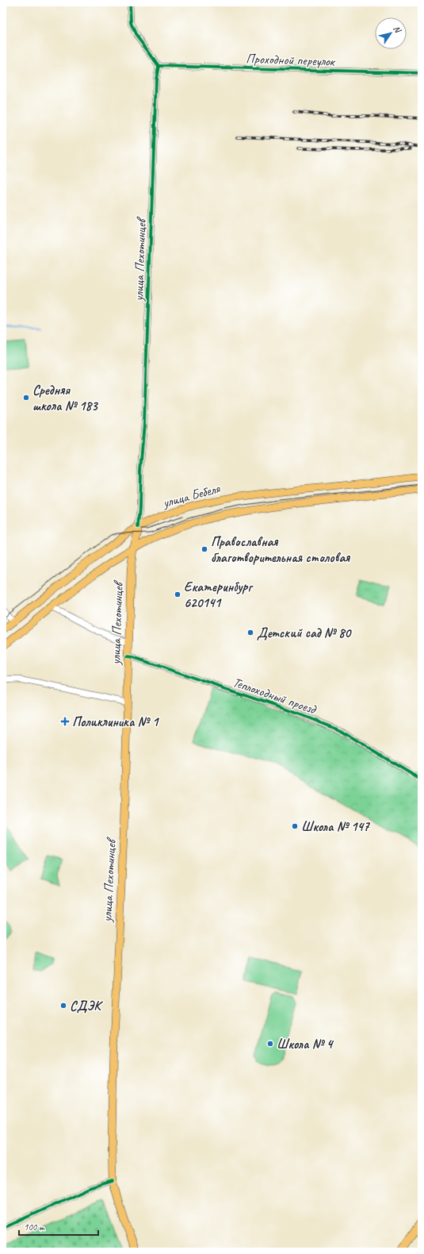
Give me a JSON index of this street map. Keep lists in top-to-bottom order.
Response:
{
  "streets": {
    "main road": ["улица Пехотинцев", "улица Бебеля"],
    "street": ["Проходной переулок", "Теплоходный проезд"]
  },
  "crossings": [
    ["Проходной переулок", "улица Пехотинцев"],
    ["улица Пехотинцев", "улица Бебеля"],
    ["улица Пехотинцев", "Теплоходный проезд"]
  ],
  "places": {
    "other": [
      "Средняя школа № 183",
      "Православная благотворительная столовая",
      "Екатеринбург 620141",
      "Детский сад № 80",
      "Школа № 147",
      "СДЭК",
      "Школа № 4"
    ],
    "health": ["Поликлиника № 1"]
  },
  "scale_bar": "100 m",
  "north": "top right"
}
